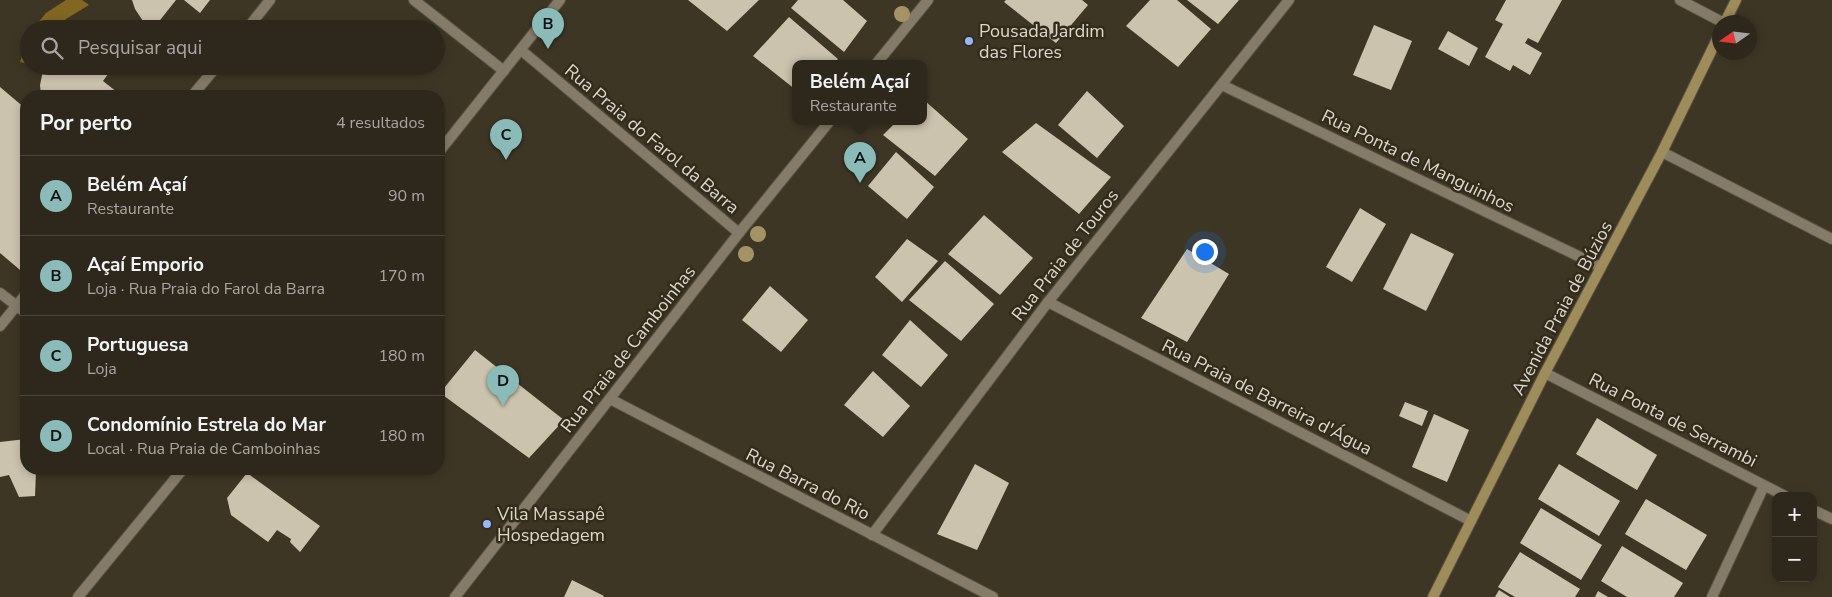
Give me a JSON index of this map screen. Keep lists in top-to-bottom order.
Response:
{
  "streets": {
    "main road": ["Avenida Praia de Búzios"],
    "street": [
      "Rua Praia do Farol da Barra",
      "Rua Ponta de Manguinhos",
      "Rua Praia de Touros",
      "Rua Praia de Camboinhas",
      "Rua Praia de Barreira d'Água",
      "Rua Ponta de Serrambi",
      "Rua Barra do Rio"
    ]
  },
  "crossings": [
    ["Rua Praia do Farol da Barra", "Rua Praia de Camboinhas"],
    ["Rua Ponta de Manguinhos", "Rua Praia de Touros"],
    ["Rua Ponta de Manguinhos", "Avenida Praia de Búzios"],
    ["Rua Praia de Touros", "Rua Praia de Barreira d'Água"],
    ["Rua Praia de Touros", "Rua Barra do Rio"],
    ["Avenida Praia de Búzios", "Rua Praia de Barreira d'Água"],
    ["Avenida Praia de Búzios", "Rua Ponta de Serrambi"],
    ["Rua Praia de Camboinhas", "Rua Barra do Rio"]
  ],
  "places": ["Pousada Jardim das Flores", "Vila Massapê Hospedagem"],
  "north": "left",
  "page": {
    "pins": [
      "B",
      "C",
      "A",
      "D"
    ],
    "search": "Pesquisar aqui",
    "popup": ["Belém Açaí", "Restaurante"],
    "heading": ["Por perto", "4 resultados"],
    "list": [
      {
        "mark": "A",
        "name": "Belém Açaí",
        "note": "Restaurante",
        "value": "90 m"
      },
      {
        "mark": "B",
        "name": "Açaí Emporio",
        "note": "Loja · Rua Praia do Farol da Barra",
        "value": "170 m"
      },
      {
        "mark": "C",
        "name": "Portuguesa",
        "note": "Loja",
        "value": "180 m"
      },
      {
        "mark": "D",
        "name": "Condomínio Estrela do Mar",
        "note": "Local · Rua Praia de Camboinhas",
        "value": "180 m"
      }
    ],
    "map_buttons": ["+", "−"]
  }
}
